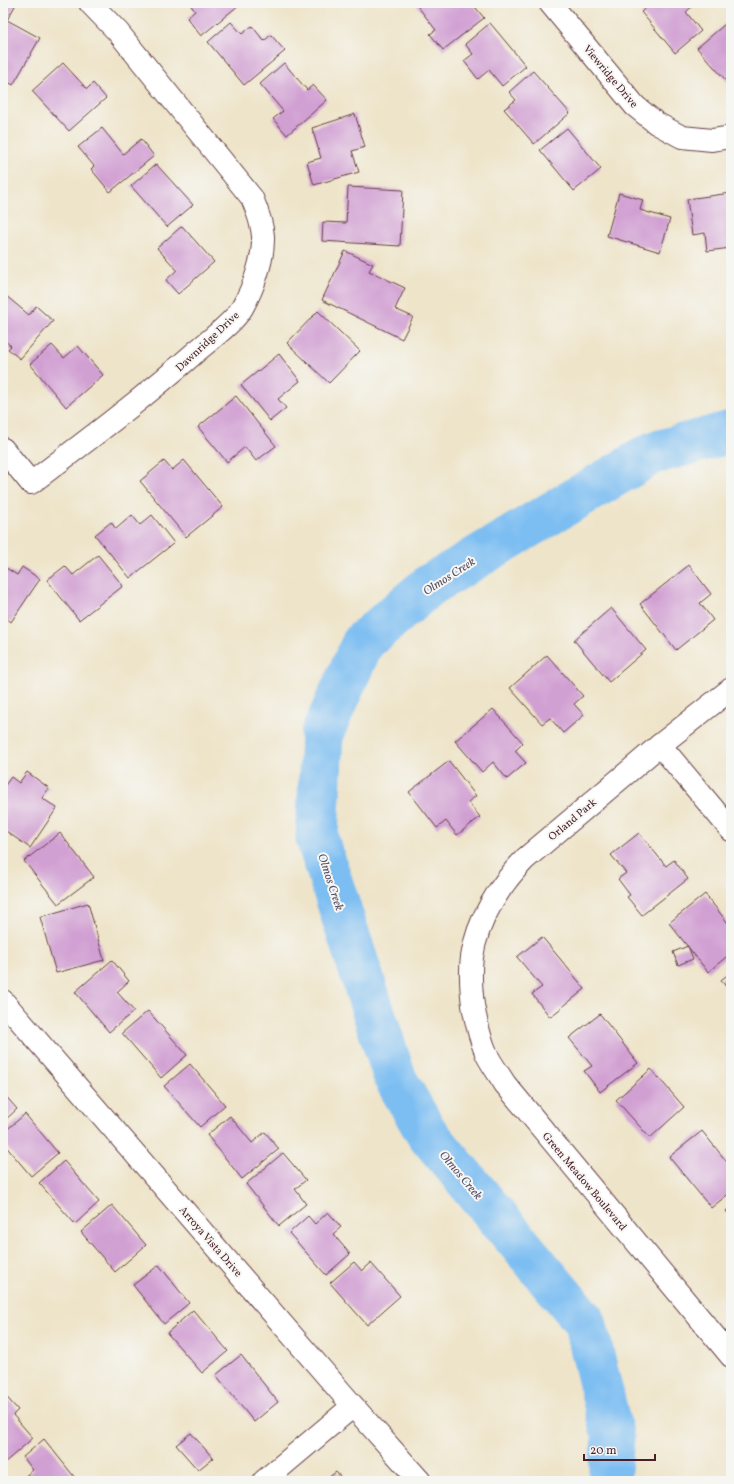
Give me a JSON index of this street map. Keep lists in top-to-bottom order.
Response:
{
  "streets": {
    "street": [
      "Viewridge Drive",
      "Dawnridge Drive",
      "Orland Park",
      "Green Meadow Boulevard",
      "Arroya Vista Drive"
    ]
  },
  "crossings": [
    ["Orland Park", "Green Meadow Boulevard"]
  ],
  "water": ["Olmos Creek"],
  "scale_bar": "20 m"
}
